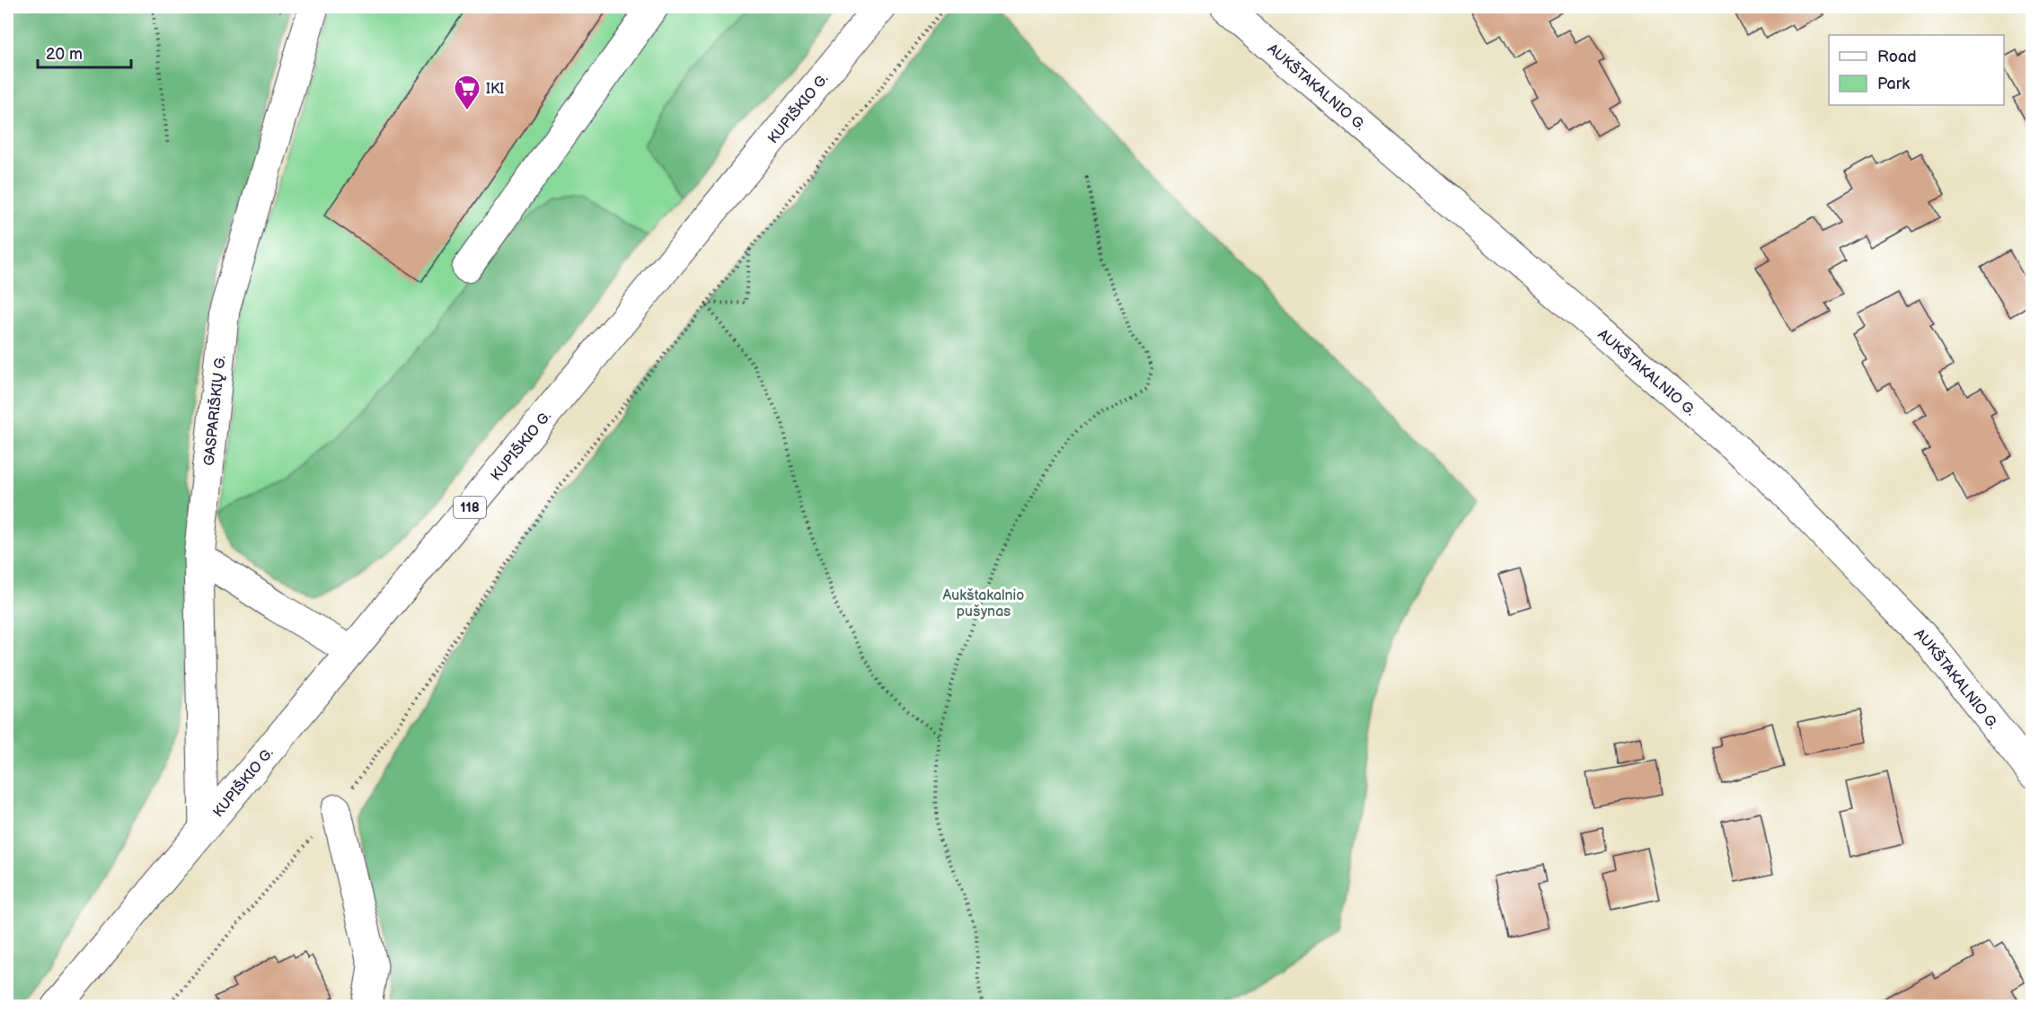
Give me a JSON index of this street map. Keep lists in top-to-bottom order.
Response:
{
  "streets": {
    "street": [
      "AUKŠTAKALNIO G.",
      "KUPIŠKIO G.",
      "GASPARIŠKIŲ G.",
      "118"
    ]
  },
  "crossings": [
    ["KUPIŠKIO G.", "GASPARIŠKIŲ G."]
  ],
  "parks": ["Aukštakalnio pušynas"],
  "places": {
    "supermarket": ["IKI"]
  },
  "legend": ["Road", "Park"],
  "scale_bar": "20 m"
}
